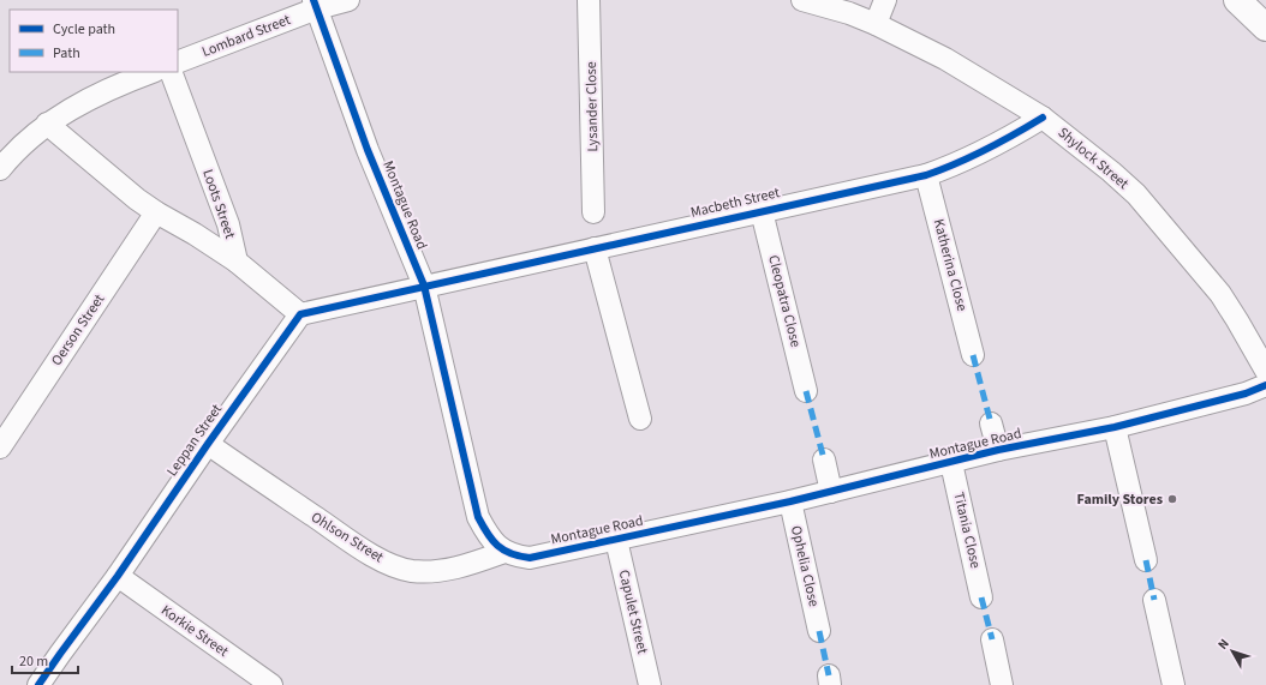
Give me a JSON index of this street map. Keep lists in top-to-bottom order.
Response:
{
  "streets": {
    "street": [
      "Lombard Street",
      "Lysander Close",
      "Shylock Street",
      "Macbeth Street",
      "Loots Street",
      "Montague Road",
      "Katherina Close",
      "Cleopatra Close",
      "Oerson Street",
      "Leppan Street",
      "Titania Close",
      "Ohlson Street",
      "Ophelia Close",
      "Capulet Street",
      "Korkie Street"
    ]
  },
  "crossings": [
    ["Lombard Street", "Montague Road"],
    ["Shylock Street", "Macbeth Street"],
    ["Macbeth Street", "Montague Road"],
    ["Macbeth Street", "Katherina Close"],
    ["Macbeth Street", "Cleopatra Close"],
    ["Montague Road", "Titania Close"],
    ["Montague Road", "Ohlson Street"],
    ["Montague Road", "Ophelia Close"],
    ["Montague Road", "Capulet Street"],
    ["Leppan Street", "Ohlson Street"],
    ["Leppan Street", "Korkie Street"]
  ],
  "places": ["Family Stores"],
  "legend": ["Cycle path", "Path"],
  "scale_bar": "20 m",
  "north": "top left"
}
